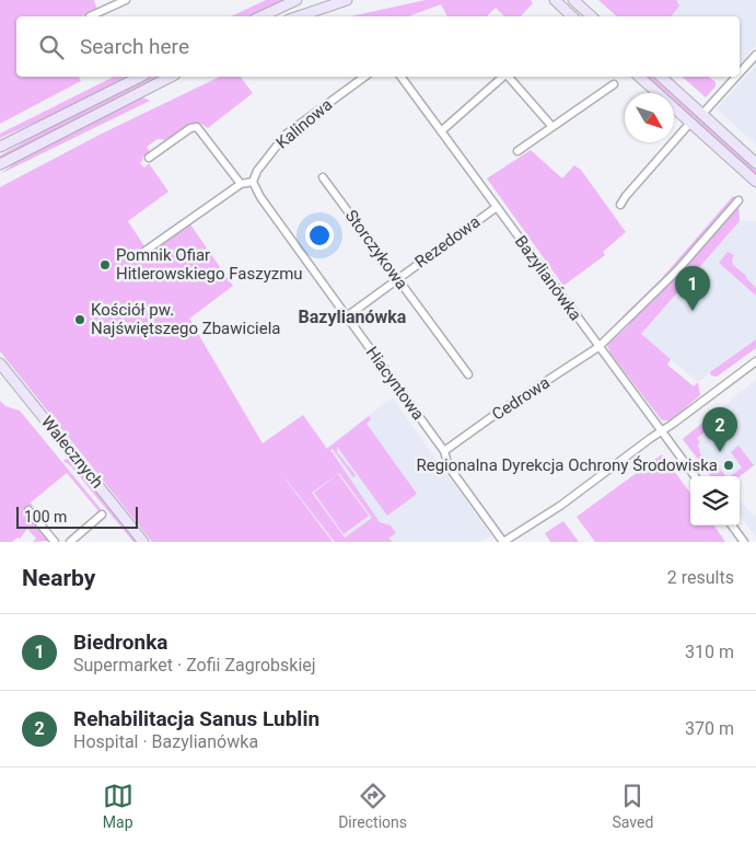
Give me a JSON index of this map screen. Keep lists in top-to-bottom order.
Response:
{
  "streets": {
    "main road": ["Walecznych"],
    "street": [
      "Kalinowa",
      "Rezedowa",
      "Storczykowa",
      "Bazylianówka",
      "Hiacyntowa",
      "Cedrowa"
    ]
  },
  "crossings": [
    ["Kalinowa", "Hiacyntowa"],
    ["Rezedowa", "Storczykowa"],
    ["Rezedowa", "Bazylianówka"],
    ["Rezedowa", "Hiacyntowa"],
    ["Bazylianówka", "Cedrowa"],
    ["Hiacyntowa", "Cedrowa"]
  ],
  "districts": ["Bazylianówka"],
  "places": ["Pomnik Ofiar Hitlerowskiego Faszyzmu", "Kościół pw. Najświętszego Zbawiciela", "Regionalna Dyrekcja Ochrony Środowiska"],
  "scale_bar": "100 m",
  "north": "bottom right",
  "page": {
    "search": "Search here",
    "pins": ["1", "2"],
    "scale": "100 m",
    "heading": ["Nearby", "2 results"],
    "list": [
      {
        "mark": "1",
        "name": "Biedronka",
        "note": "Supermarket · Zofii Zagrobskiej",
        "value": "310 m"
      },
      {
        "mark": "2",
        "name": "Rehabilitacja Sanus Lublin",
        "note": "Hospital · Bazylianówka",
        "value": "370 m"
      }
    ],
    "nav": ["Map", "Directions", "Saved"]
  }
}
